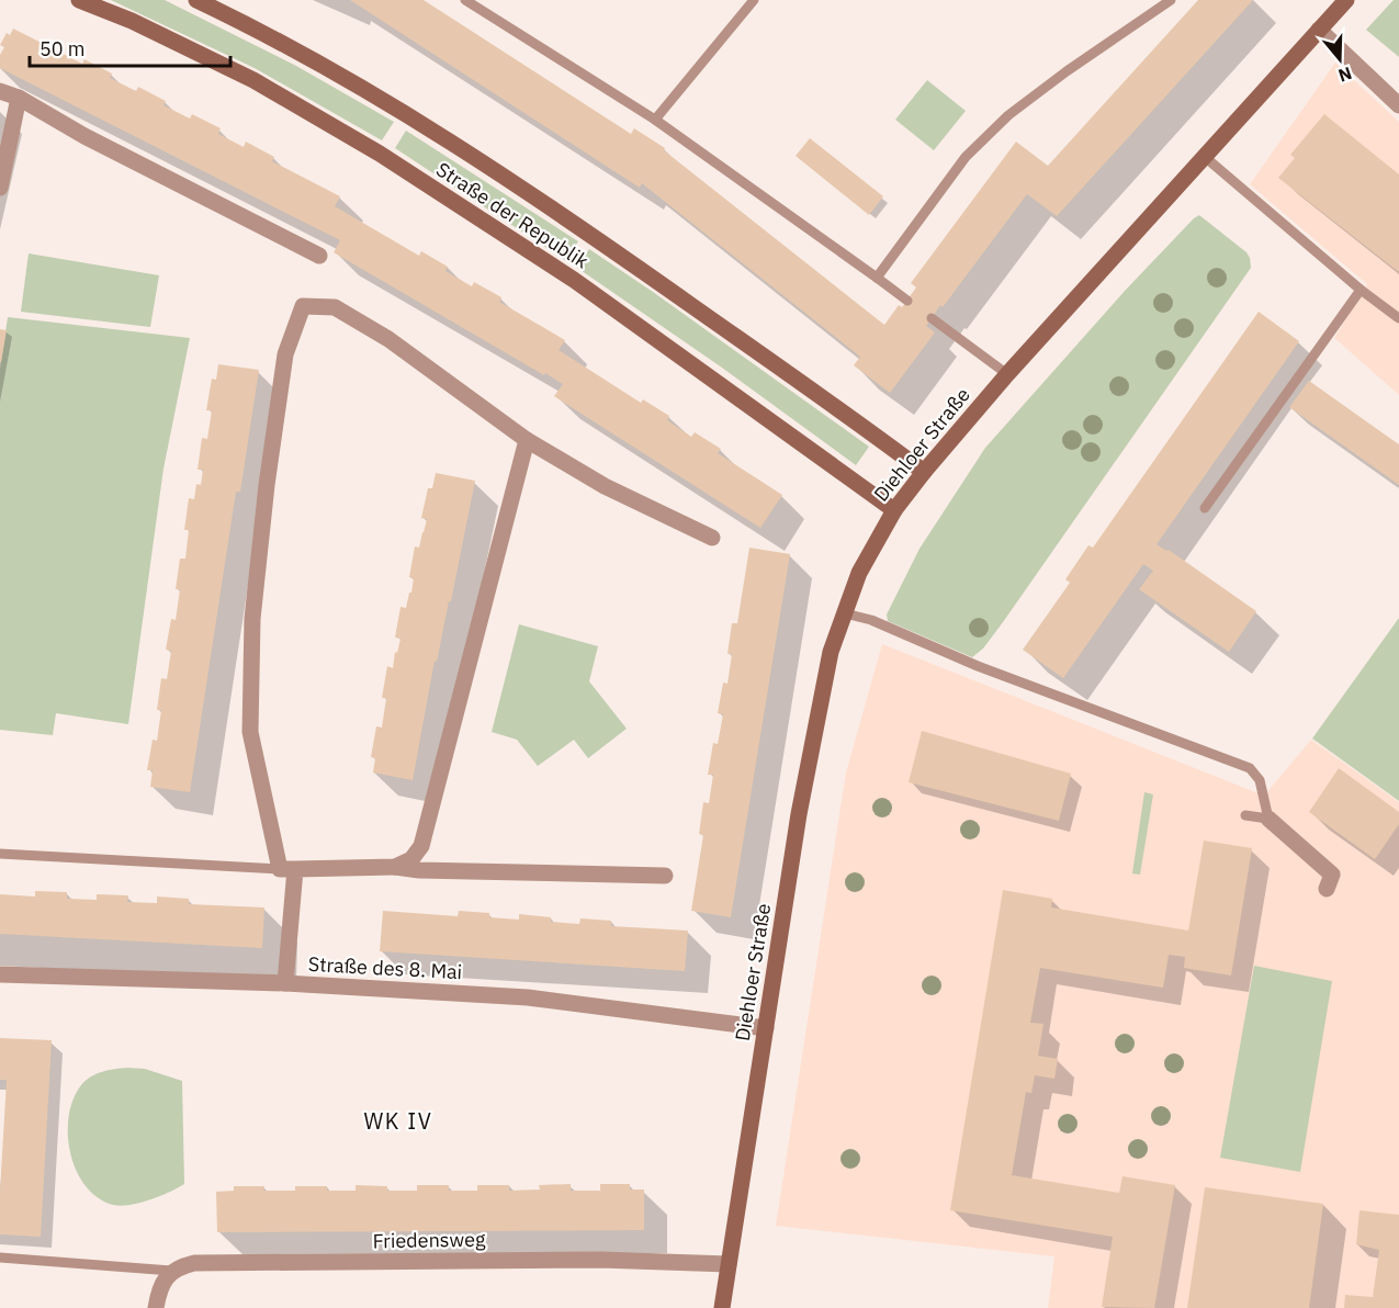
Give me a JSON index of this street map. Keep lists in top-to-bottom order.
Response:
{
  "streets": {
    "street": [
      "Straße der Republik",
      "Diehloer Straße",
      "Straße des 8. Mai",
      "Friedensweg"
    ]
  },
  "crossings": [
    ["Straße der Republik", "Diehloer Straße"],
    ["Diehloer Straße", "Straße des 8. Mai"],
    ["Diehloer Straße", "Friedensweg"]
  ],
  "districts": ["WK IV"],
  "scale_bar": "50 m",
  "north": "bottom"
}
